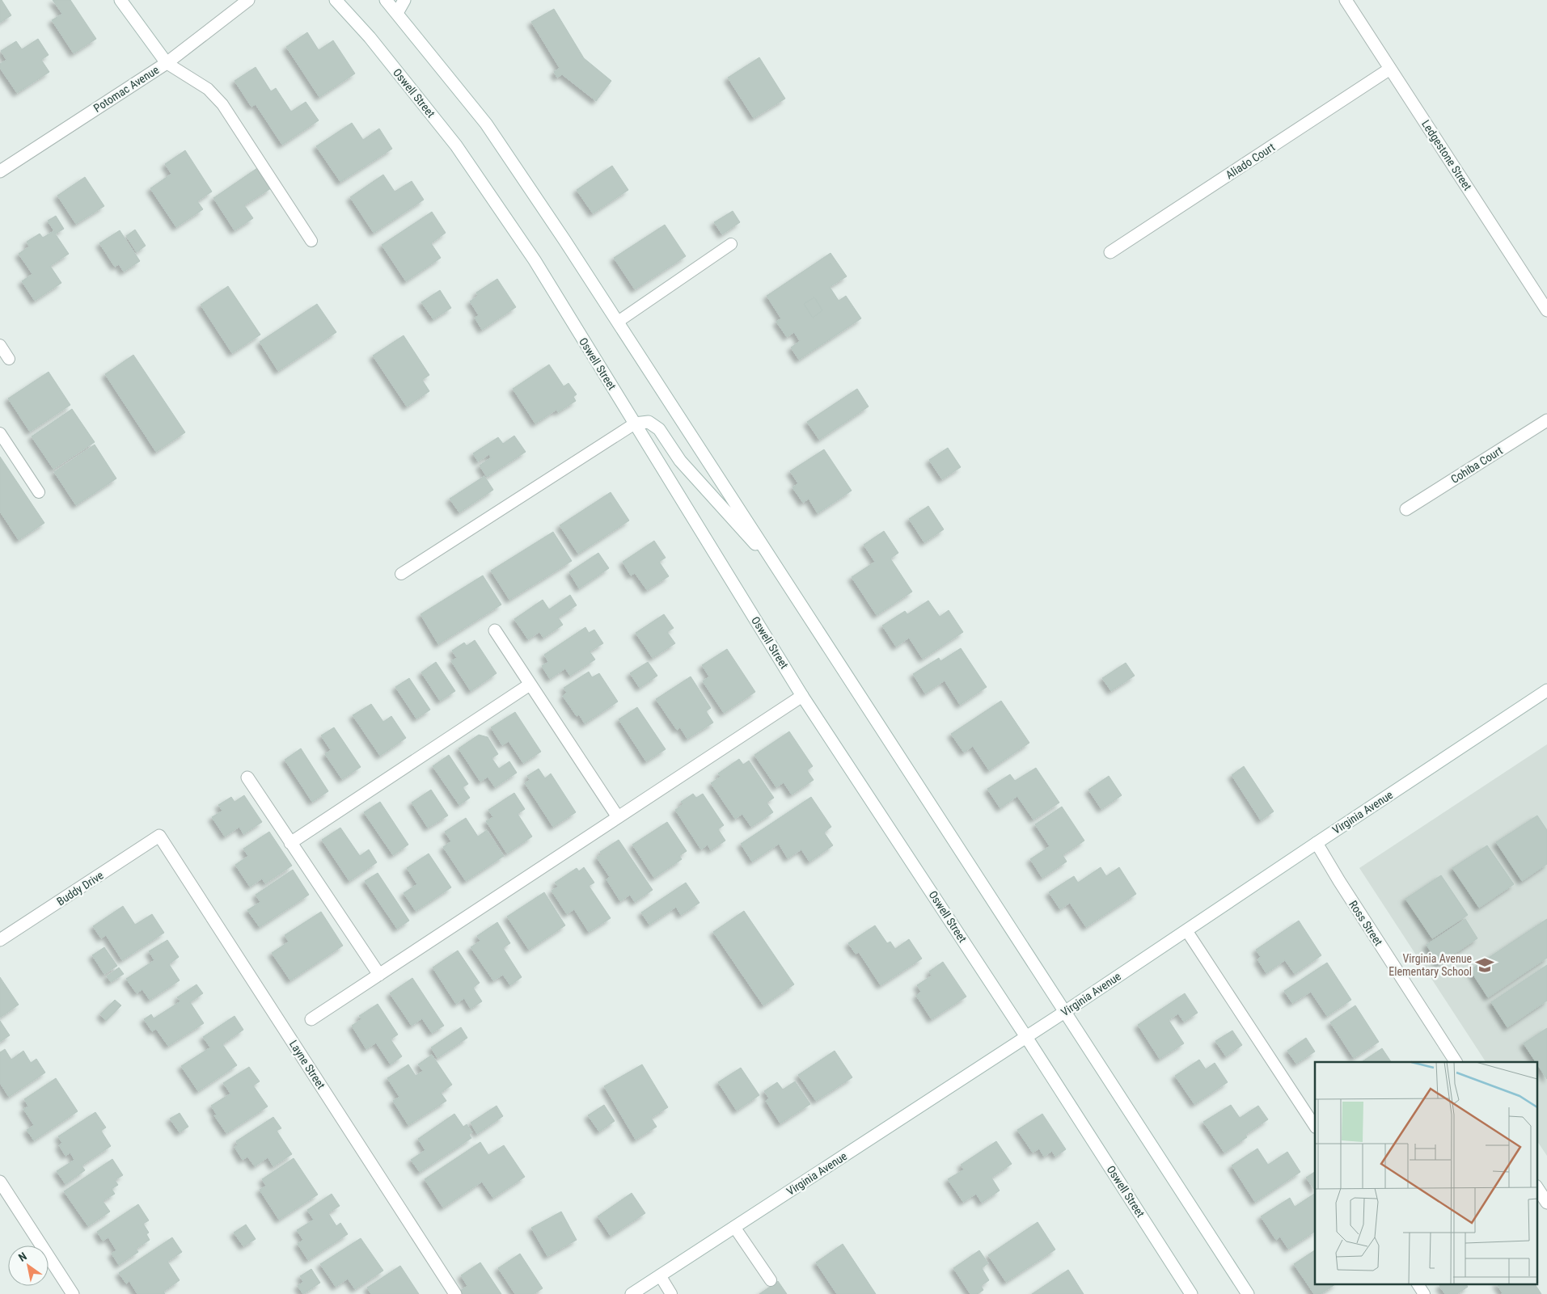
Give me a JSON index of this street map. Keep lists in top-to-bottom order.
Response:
{
  "streets": {
    "street": [
      "Potomac Avenue",
      "Oswell Street",
      "Ledgestone Street",
      "Aliado Court",
      "Cohiba Court",
      "Virginia Avenue",
      "Buddy Drive",
      "Ross Street",
      "Layne Street"
    ]
  },
  "crossings": [
    ["Oswell Street", "Virginia Avenue"],
    ["Ledgestone Street", "Aliado Court"],
    ["Virginia Avenue", "Ross Street"],
    ["Buddy Drive", "Layne Street"]
  ],
  "places": {
    "school or university": ["Virginia Avenue Elementary School"]
  },
  "north": "top left"
}
